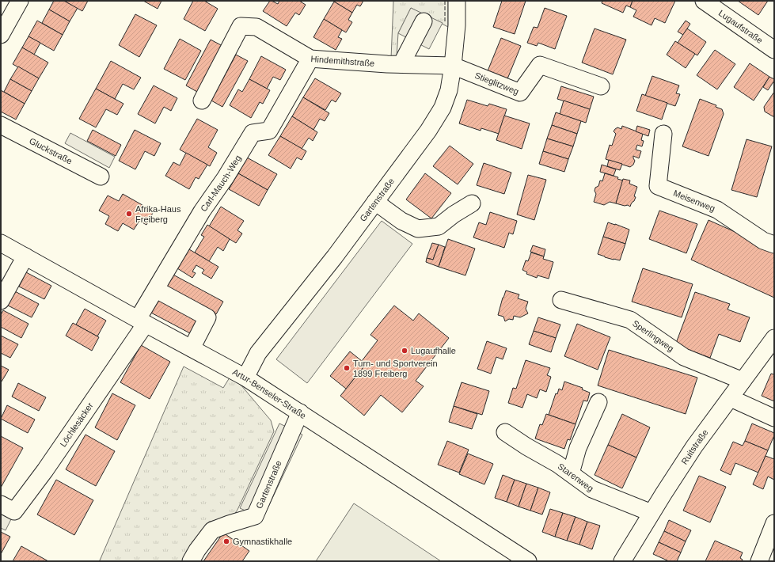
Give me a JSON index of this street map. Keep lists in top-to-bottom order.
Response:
{
  "streets": {
    "street": [
      "Lugaufstraße",
      "Hindemithstraße",
      "Stieglitzweg",
      "Gluckstraße",
      "Carl-Mauch-Weg",
      "Gartenstraße",
      "Meisenweg",
      "Sperlingweg",
      "Artur-Benseler-Straße",
      "Löchlesäcker",
      "Ruitstraße",
      "Starenweg"
    ]
  },
  "crossings": [
    ["Hindemithstraße", "Stieglitzweg"],
    ["Hindemithstraße", "Carl-Mauch-Weg"],
    ["Hindemithstraße", "Gartenstraße"],
    ["Stieglitzweg", "Gartenstraße"],
    ["Carl-Mauch-Weg", "Artur-Benseler-Straße"],
    ["Carl-Mauch-Weg", "Löchlesäcker"],
    ["Gartenstraße", "Artur-Benseler-Straße"],
    ["Sperlingweg", "Ruitstraße"],
    ["Artur-Benseler-Straße", "Löchlesäcker"],
    ["Ruitstraße", "Starenweg"]
  ],
  "places": [
    "Afrika-Haus Freiberg",
    "Lugaufhalle",
    "Turn- und Sportverein 1899 Freiberg",
    "Gymnastikhalle"
  ]
}
